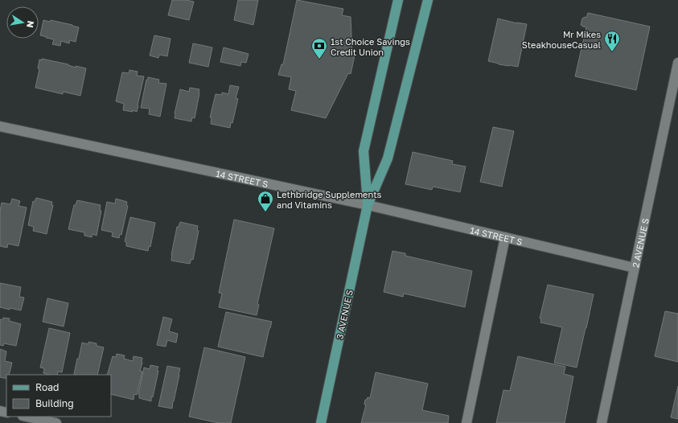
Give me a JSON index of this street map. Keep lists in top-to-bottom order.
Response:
{
  "streets": {
    "main road": ["3 AVENUE S"],
    "street": ["14 STREET S", "2 AVENUE S"]
  },
  "crossings": [
    ["14 STREET S", "2 AVENUE S"],
    ["14 STREET S", "3 AVENUE S"]
  ],
  "places": {
    "restaurant": ["Mr Mikes SteakhouseCasual"],
    "bank": ["1st Choice Savings Credit Union"],
    "shop": ["Lethbridge Supplements and Vitamins"]
  },
  "legend": ["Road", "Building"],
  "north": "right"
}
